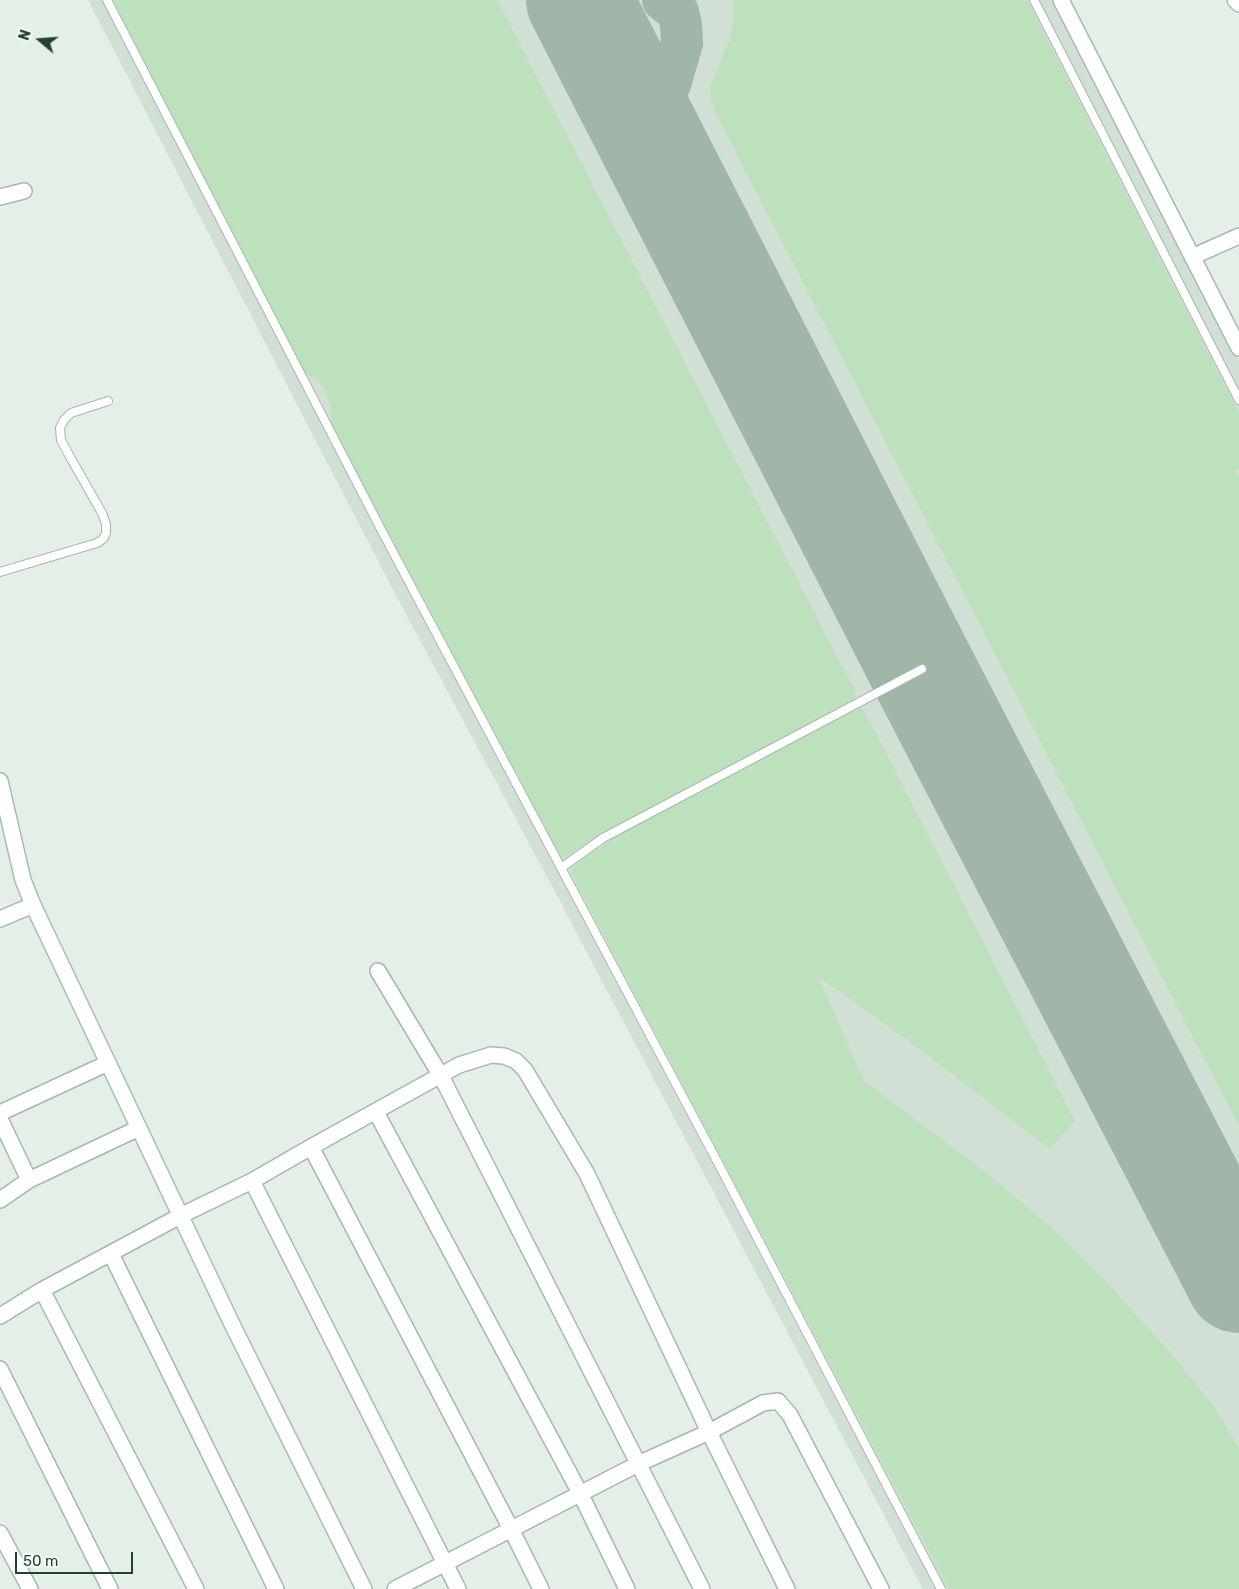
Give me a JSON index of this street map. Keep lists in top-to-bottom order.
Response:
{
  "scale_bar": "50 m",
  "north": "left"
}
